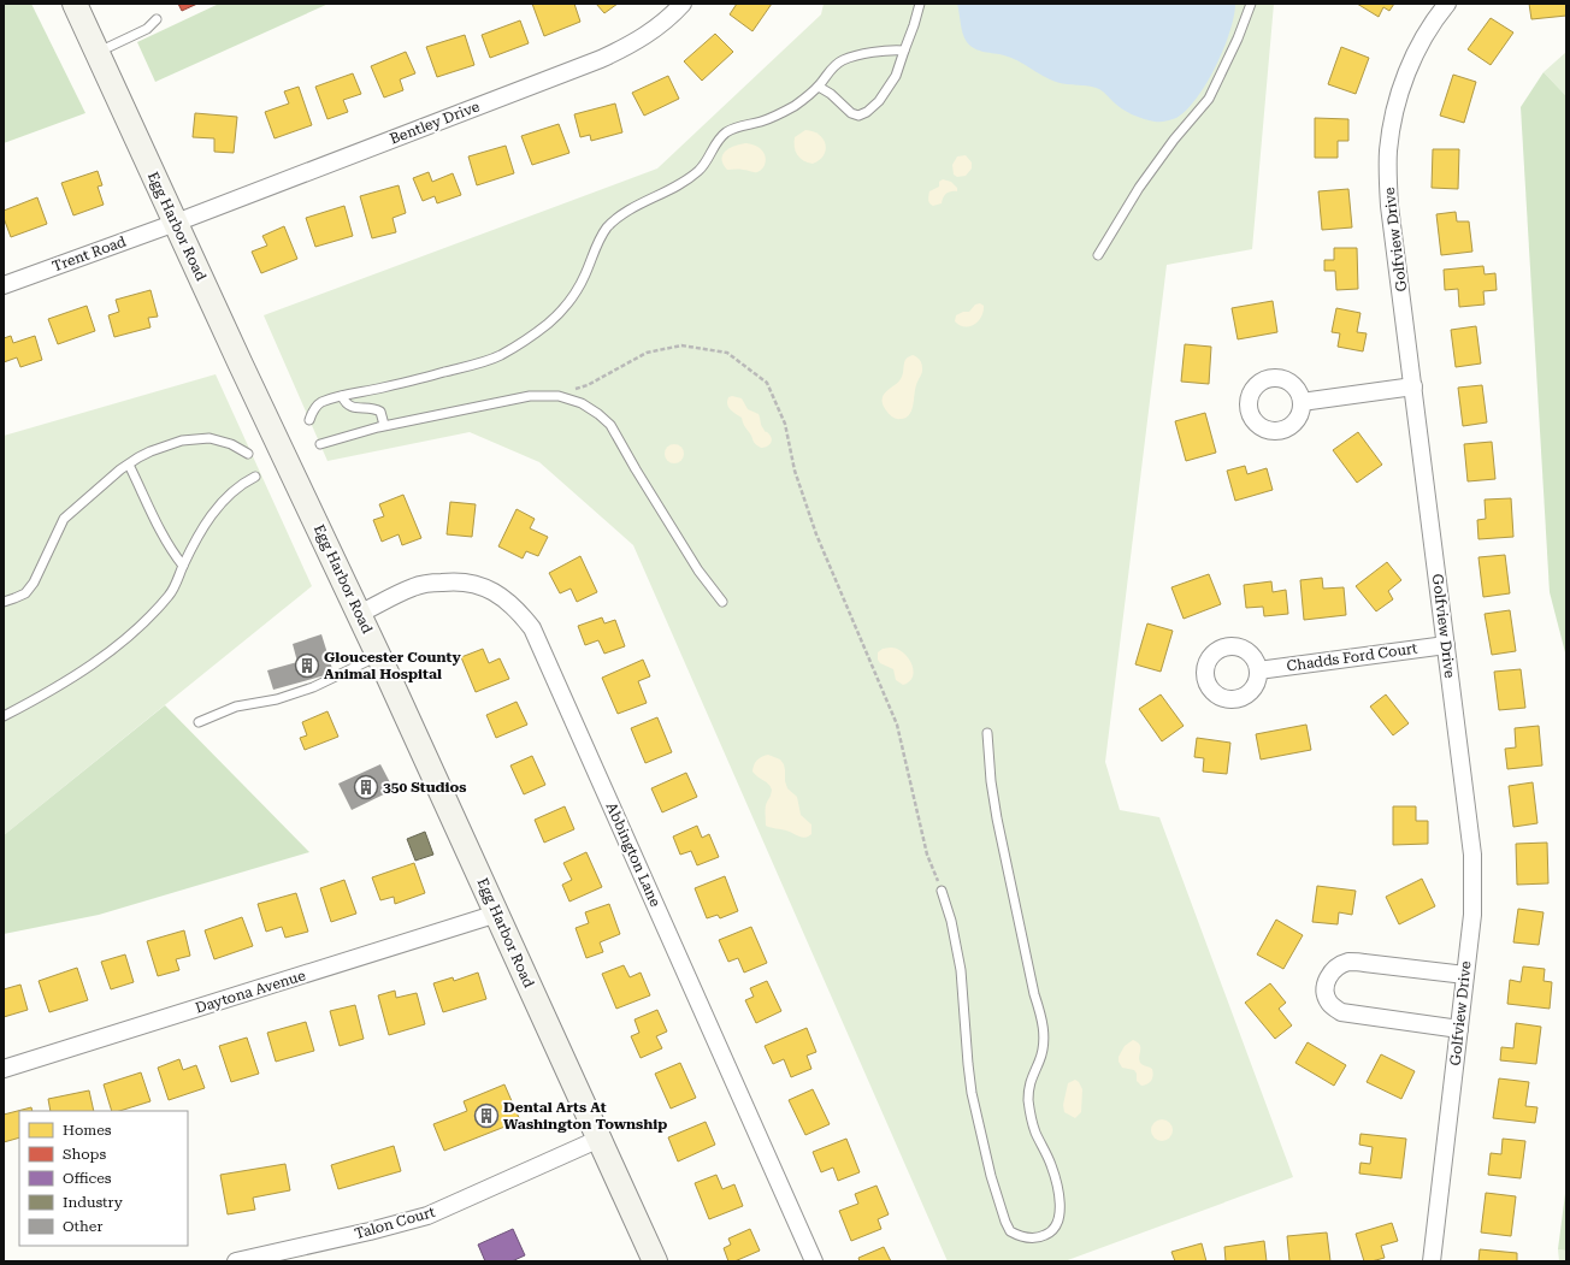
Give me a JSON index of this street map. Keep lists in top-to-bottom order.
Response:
{
  "streets": {
    "main road": ["Egg Harbor Road"],
    "street": [
      "Bentley Drive",
      "Golfview Drive",
      "Trent Road",
      "Chadds Ford Court",
      "Abbington Lane",
      "Daytona Avenue",
      "Talon Court"
    ]
  },
  "crossings": [
    ["Bentley Drive", "Egg Harbor Road"],
    ["Bentley Drive", "Trent Road"],
    ["Egg Harbor Road", "Trent Road"],
    ["Egg Harbor Road", "Abbington Lane"],
    ["Egg Harbor Road", "Daytona Avenue"],
    ["Egg Harbor Road", "Talon Court"],
    ["Golfview Drive", "Chadds Ford Court"]
  ],
  "places": {
    "building": ["Gloucester County Animal Hospital", "350 Studios", "Dental Arts At Washington Township"]
  },
  "legend": [
    "Homes",
    "Shops",
    "Offices",
    "Industry",
    "Other"
  ]
}
